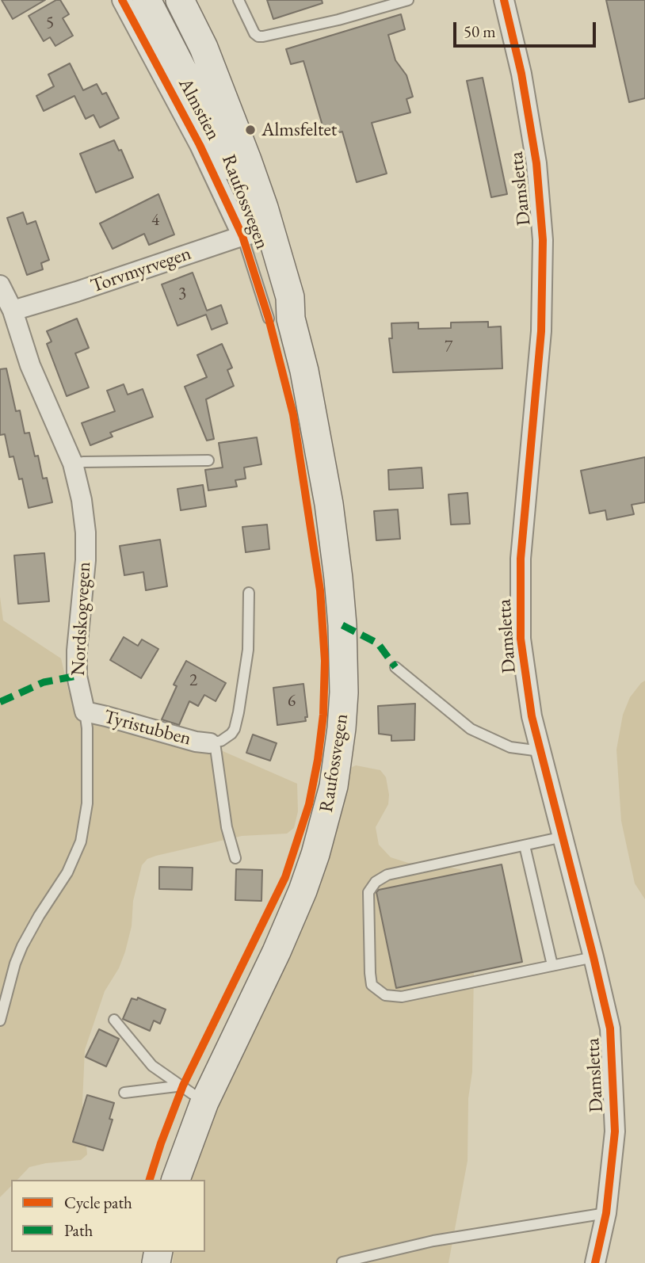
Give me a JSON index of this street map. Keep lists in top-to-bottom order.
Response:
{
  "streets": {
    "main road": ["Raufossvegen"],
    "street": [
      "Almstien",
      "Damsletta",
      "Torvmyrvegen",
      "Nordskogvegen",
      "Tyristubben"
    ]
  },
  "crossings": [
    ["Almstien", "Raufossvegen"],
    ["Almstien", "Torvmyrvegen"],
    ["Raufossvegen", "Torvmyrvegen"],
    ["Torvmyrvegen", "Nordskogvegen"],
    ["Nordskogvegen", "Tyristubben"]
  ],
  "places": ["Almsfeltet"],
  "house_numbers": [
    "5",
    "4",
    "3",
    "7",
    "2",
    "6"
  ],
  "legend": ["Cycle path", "Path"],
  "scale_bar": "50 m"
}
